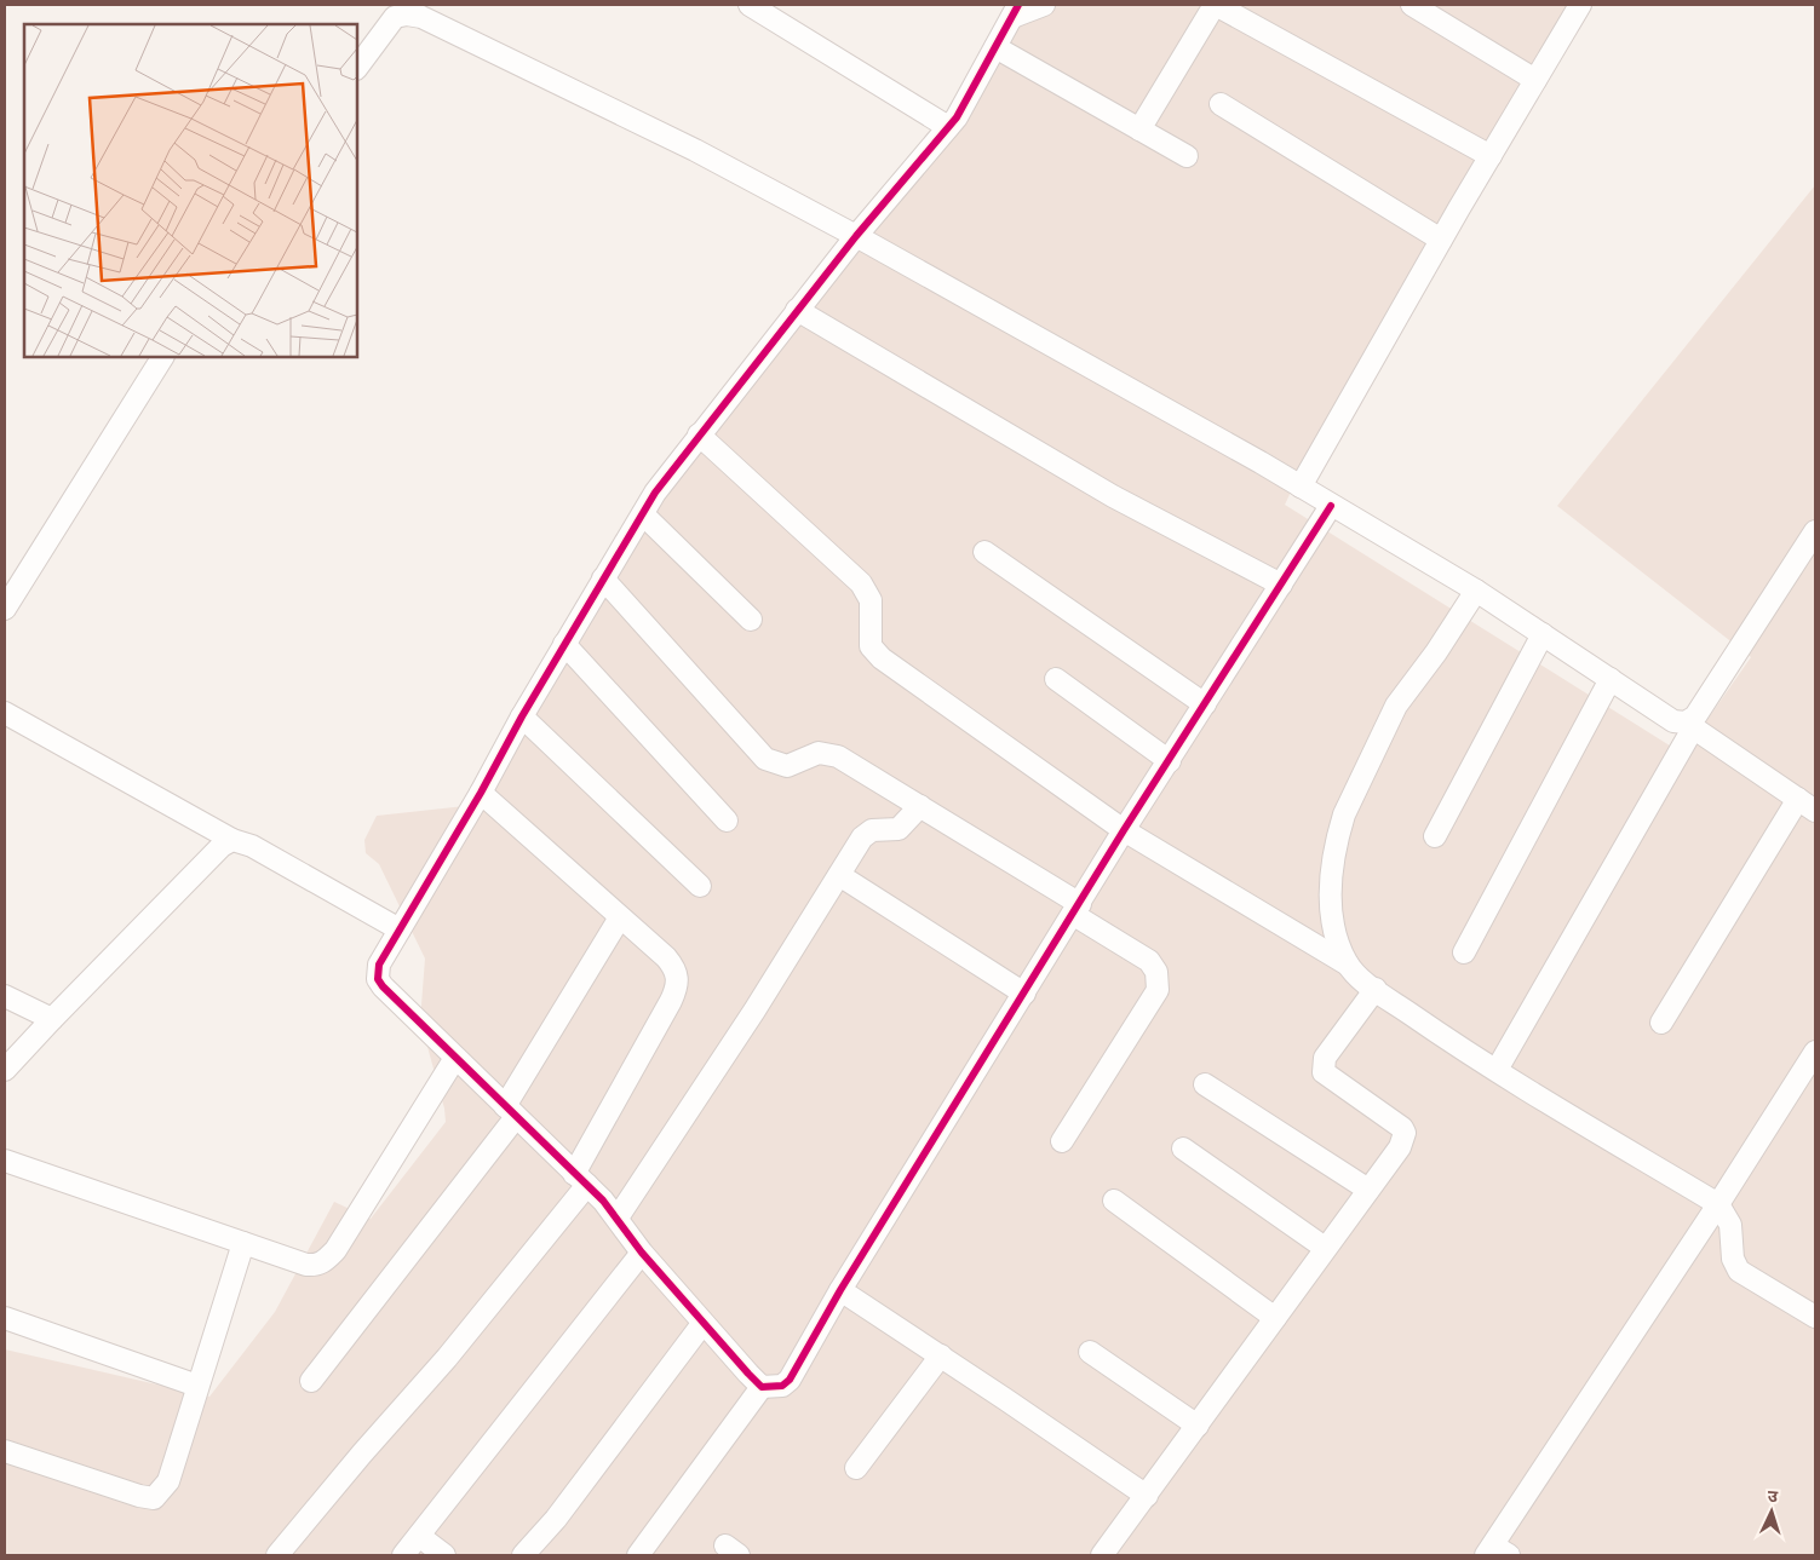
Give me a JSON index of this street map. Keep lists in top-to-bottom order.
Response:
{
  "north": "top"
}
